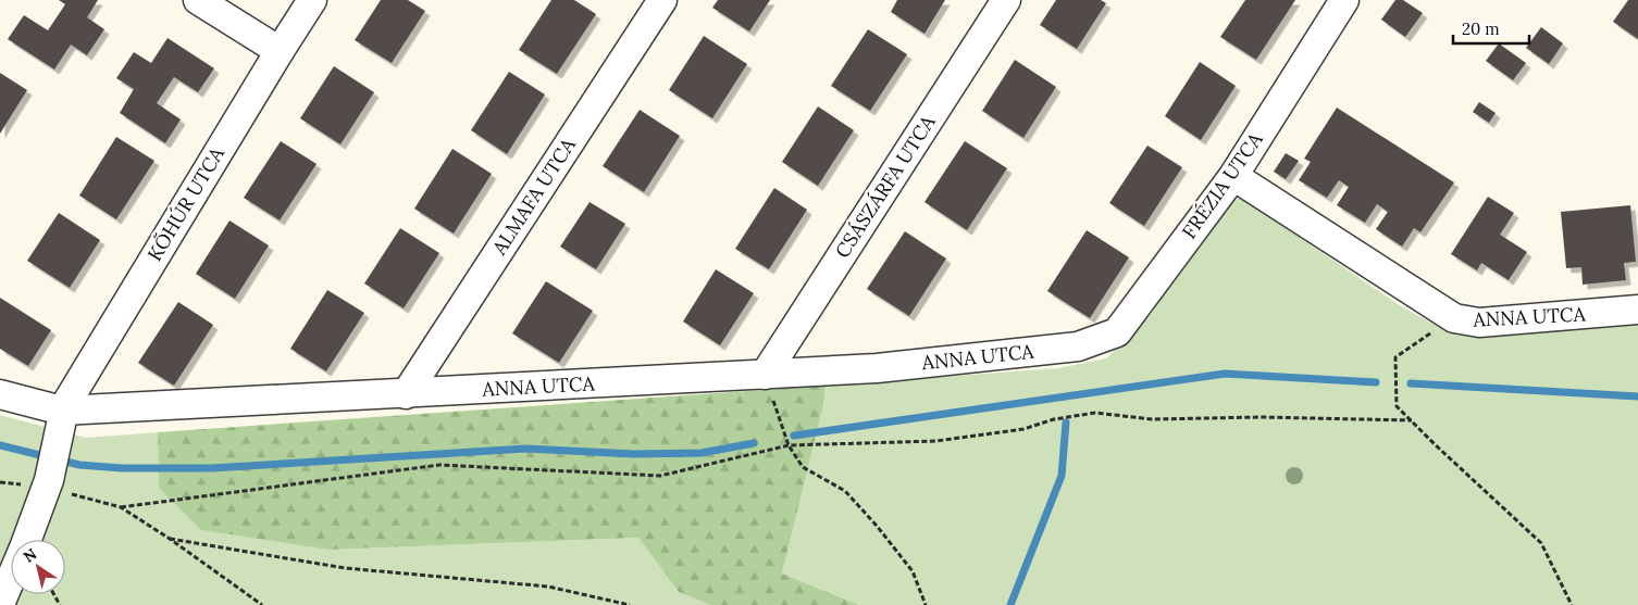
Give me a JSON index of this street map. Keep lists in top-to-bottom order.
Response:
{
  "streets": {
    "street": [
      "FRÉZIA UTCA",
      "CSÁSZÁRFA UTCA",
      "ALMAFA UTCA",
      "KŐHÚR UTCA",
      "ANNA UTCA"
    ]
  },
  "crossings": [
    ["FRÉZIA UTCA", "ANNA UTCA"],
    ["CSÁSZÁRFA UTCA", "ANNA UTCA"],
    ["ALMAFA UTCA", "ANNA UTCA"],
    ["KŐHÚR UTCA", "ANNA UTCA"]
  ],
  "scale_bar": "20 m",
  "north": "top left"
}
